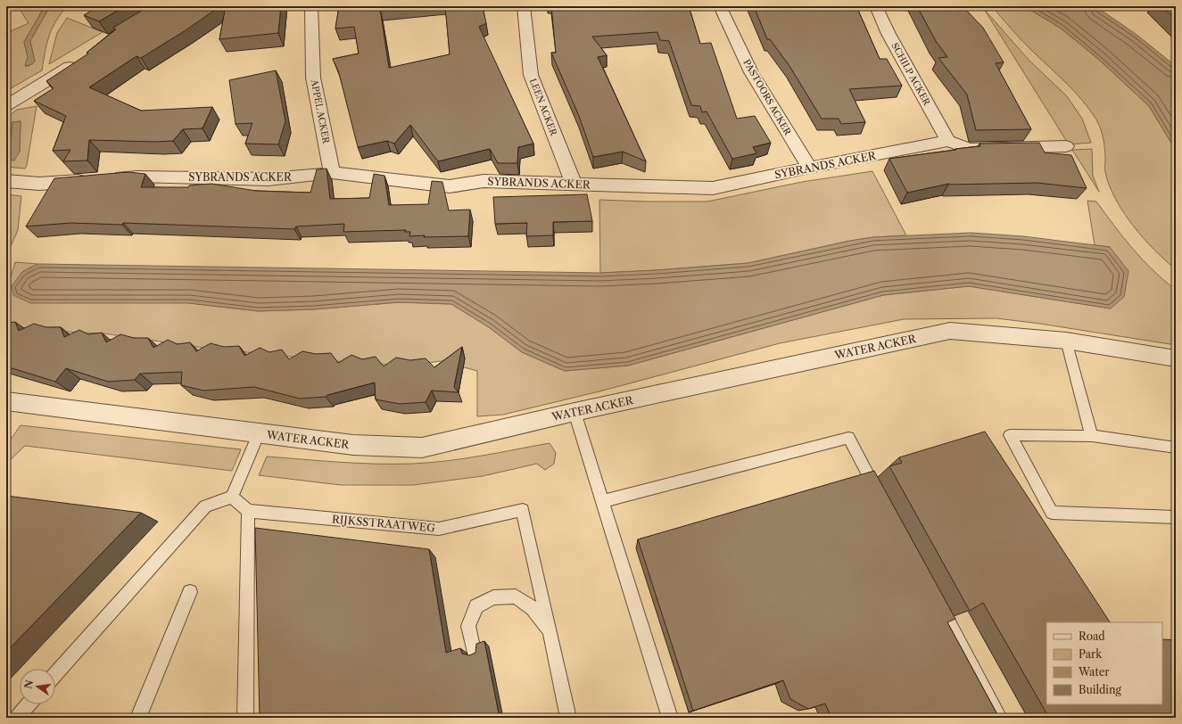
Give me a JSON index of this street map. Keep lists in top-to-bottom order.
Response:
{
  "streets": {
    "street": [
      "SCHILP ACKER",
      "PASTOORS ACKER",
      "LEEN ACKER",
      "APPEL ACKER",
      "SYBRANDS ACKER",
      "WATER ACKER"
    ],
    "lane": ["RIJKSSTRAATWEG"]
  },
  "crossings": [
    ["SCHILP ACKER", "SYBRANDS ACKER"],
    ["PASTOORS ACKER", "SYBRANDS ACKER"],
    ["LEEN ACKER", "SYBRANDS ACKER"],
    ["APPEL ACKER", "SYBRANDS ACKER"]
  ],
  "legend": [
    "Road",
    "Park",
    "Water",
    "Building"
  ],
  "north": "left"
}
